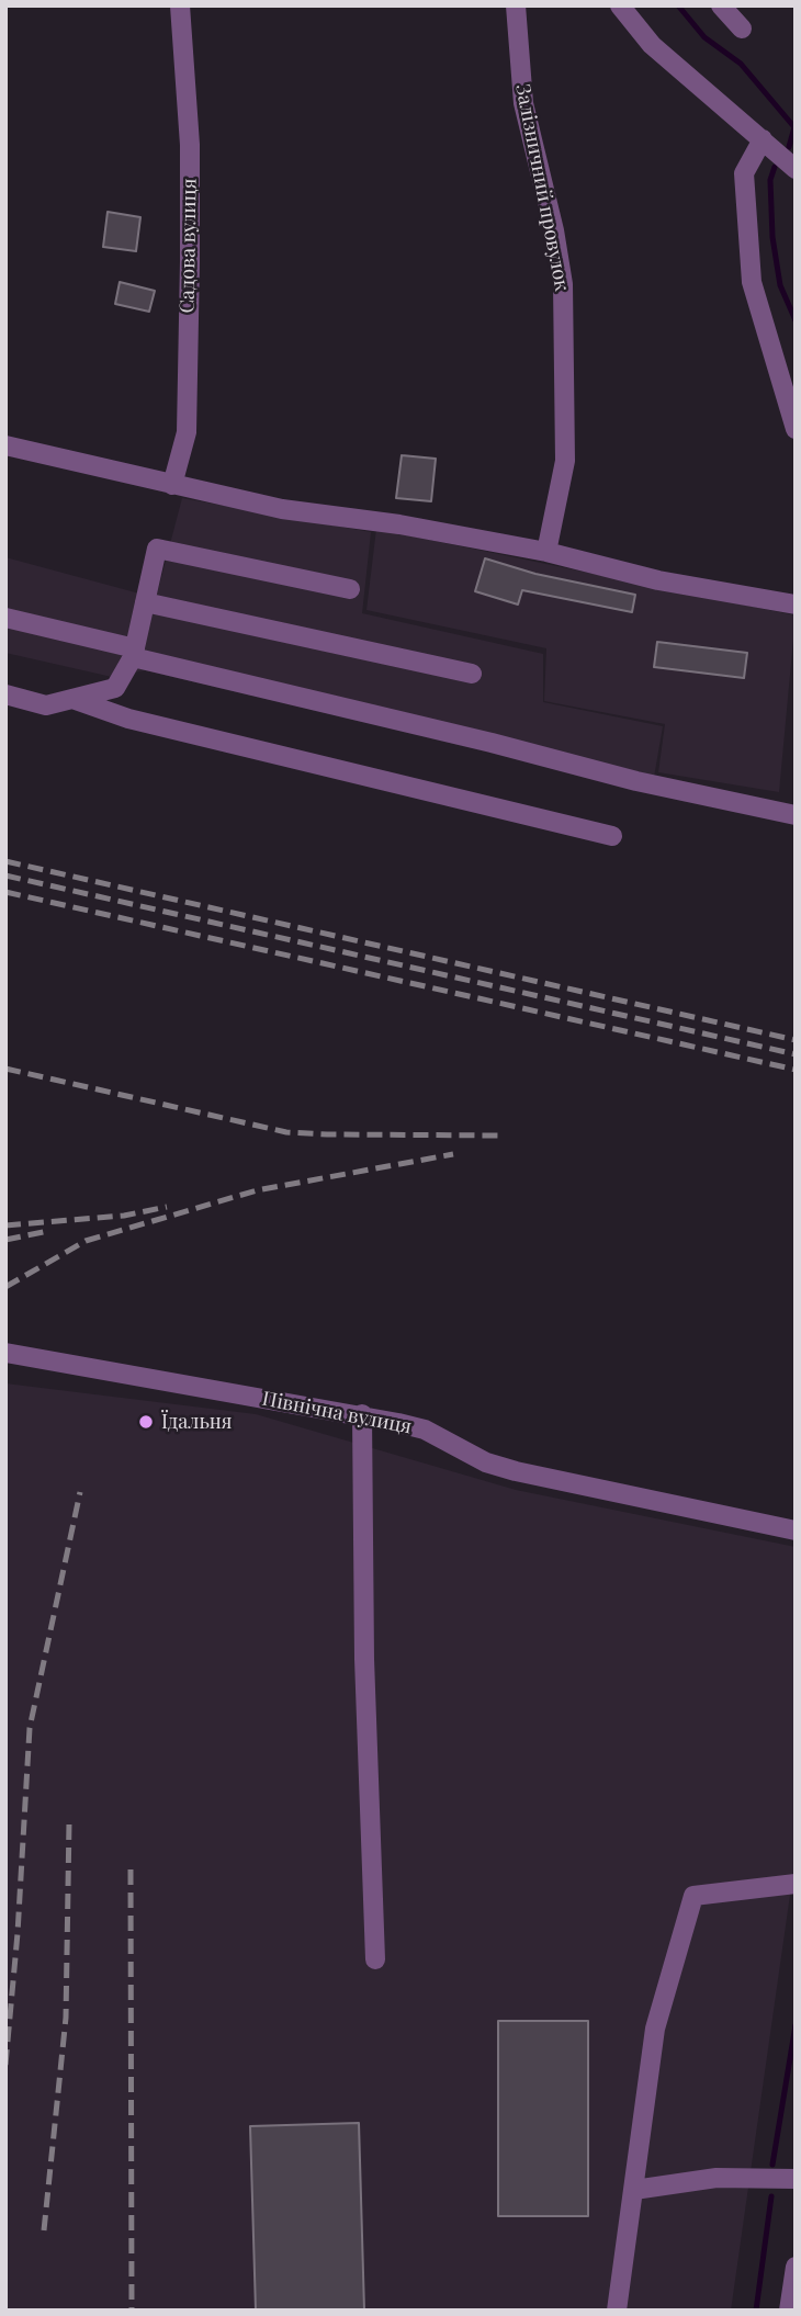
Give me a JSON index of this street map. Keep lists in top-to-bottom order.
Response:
{
  "streets": {
    "street": ["Залізничний провулок", "Садова вулиця", "Північна вулиця"]
  },
  "places": ["Їдальня"]
}
